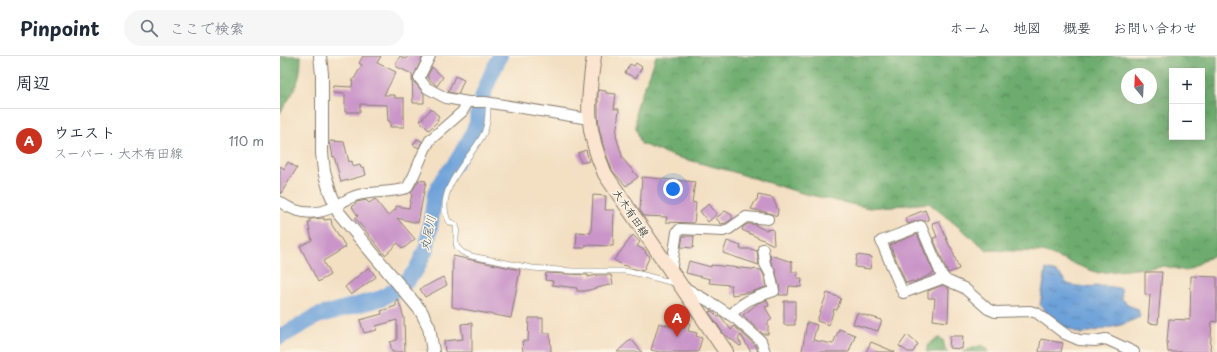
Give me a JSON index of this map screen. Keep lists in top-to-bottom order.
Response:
{
  "streets": {
    "main road": ["大木有田線"]
  },
  "water": ["丸尾川"],
  "north": "top",
  "page": {
    "header": "Pinpoint",
    "search": "ここで検索",
    "nav": [
      "ホーム",
      "地図",
      "概要",
      "お問い合わせ"
    ],
    "heading": "周辺",
    "map_buttons": ["+", "−"],
    "list": [
      {
        "mark": "A",
        "name": "ウエスト",
        "note": "スーパー · 大木有田線",
        "value": "110 m"
      }
    ],
    "pins": "A"
  }
}
